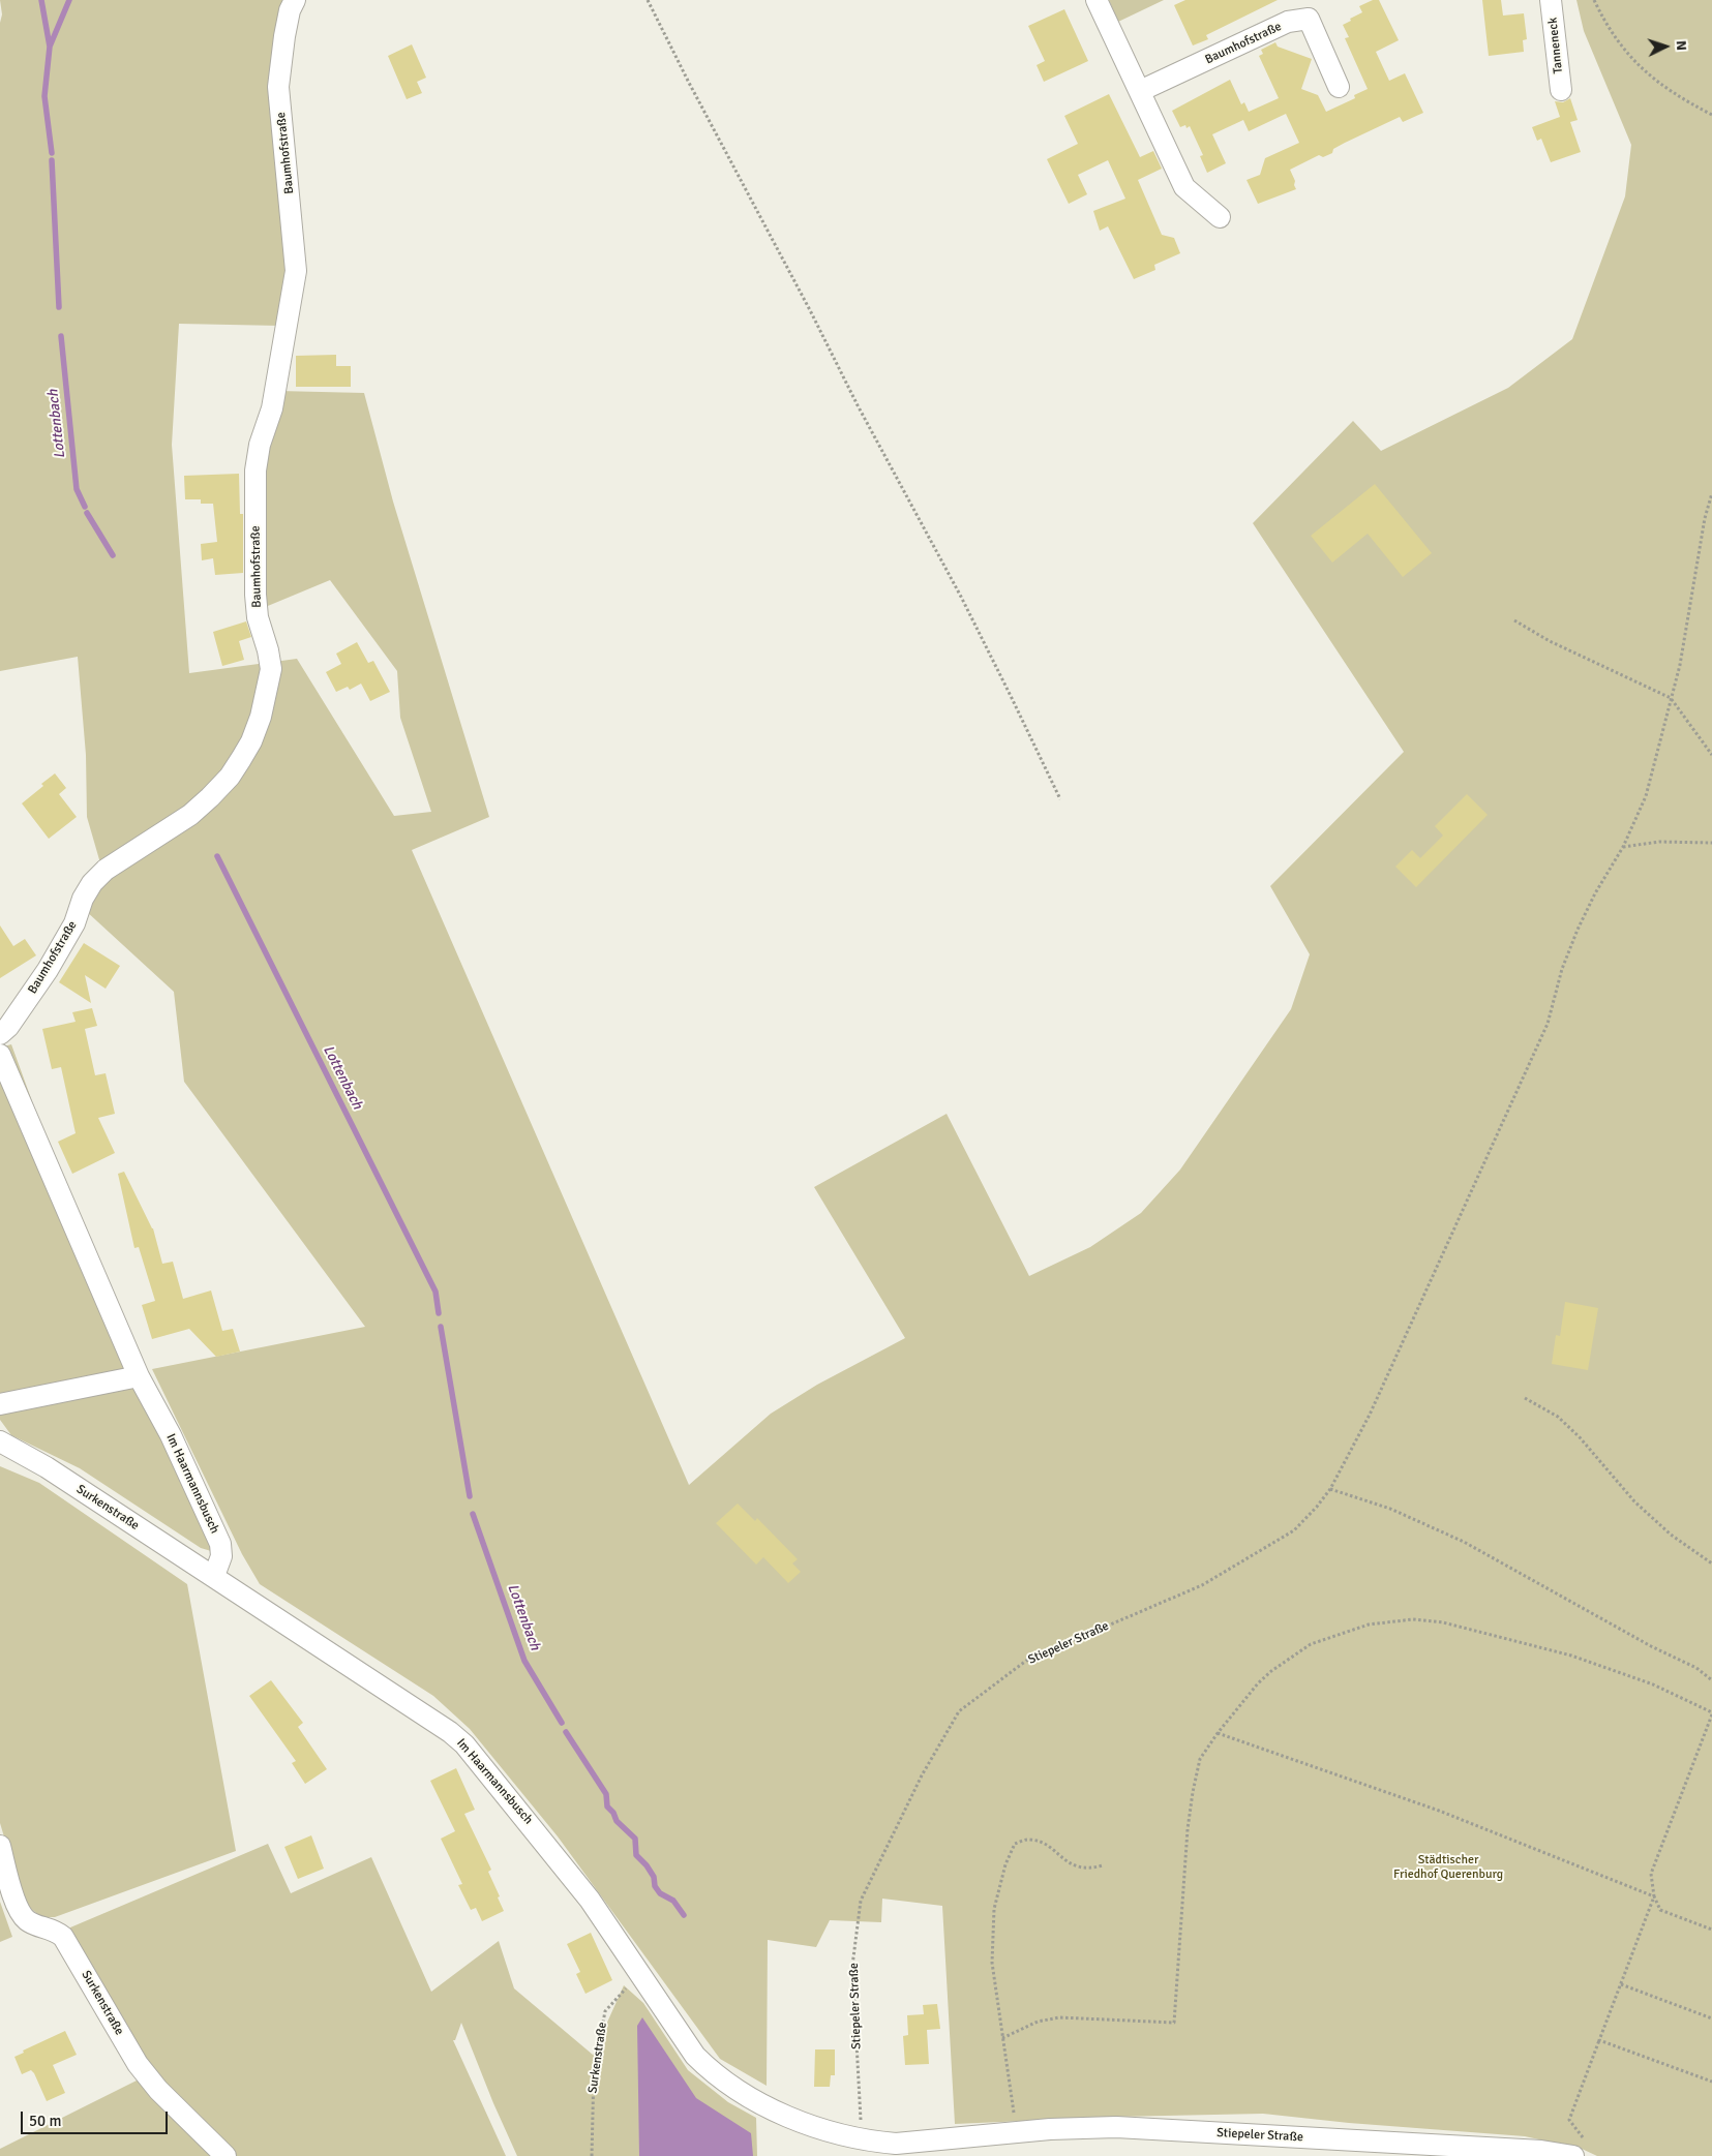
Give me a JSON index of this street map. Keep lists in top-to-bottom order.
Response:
{
  "streets": {
    "street": [
      "Baumhofstraße",
      "Tanneneck",
      "Im Haarmannsbusch",
      "Surkenstraße",
      "Stiepeler Straße"
    ]
  },
  "crossings": [
    ["Im Haarmannsbusch", "Surkenstraße"],
    ["Im Haarmannsbusch", "Stiepeler Straße"]
  ],
  "water": ["Lottenbach"],
  "parks": ["Städtischer Friedhof Querenburg"],
  "scale_bar": "50 m",
  "north": "right"
}
